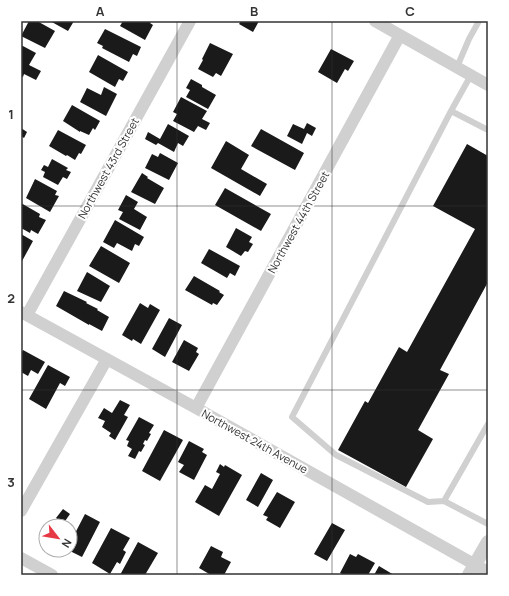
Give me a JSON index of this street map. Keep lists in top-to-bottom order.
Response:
{
  "streets": {
    "street": ["Northwest 43rd Street", "Northwest 44th Street", "Northwest 24th Avenue"]
  },
  "crossings": [
    ["Northwest 43rd Street", "Northwest 24th Avenue"],
    ["Northwest 44th Street", "Northwest 24th Avenue"]
  ],
  "north": "bottom right",
  "grid": {
    "columns": ["A", "B", "C"],
    "rows": ["1", "2", "3"]
  }
}
